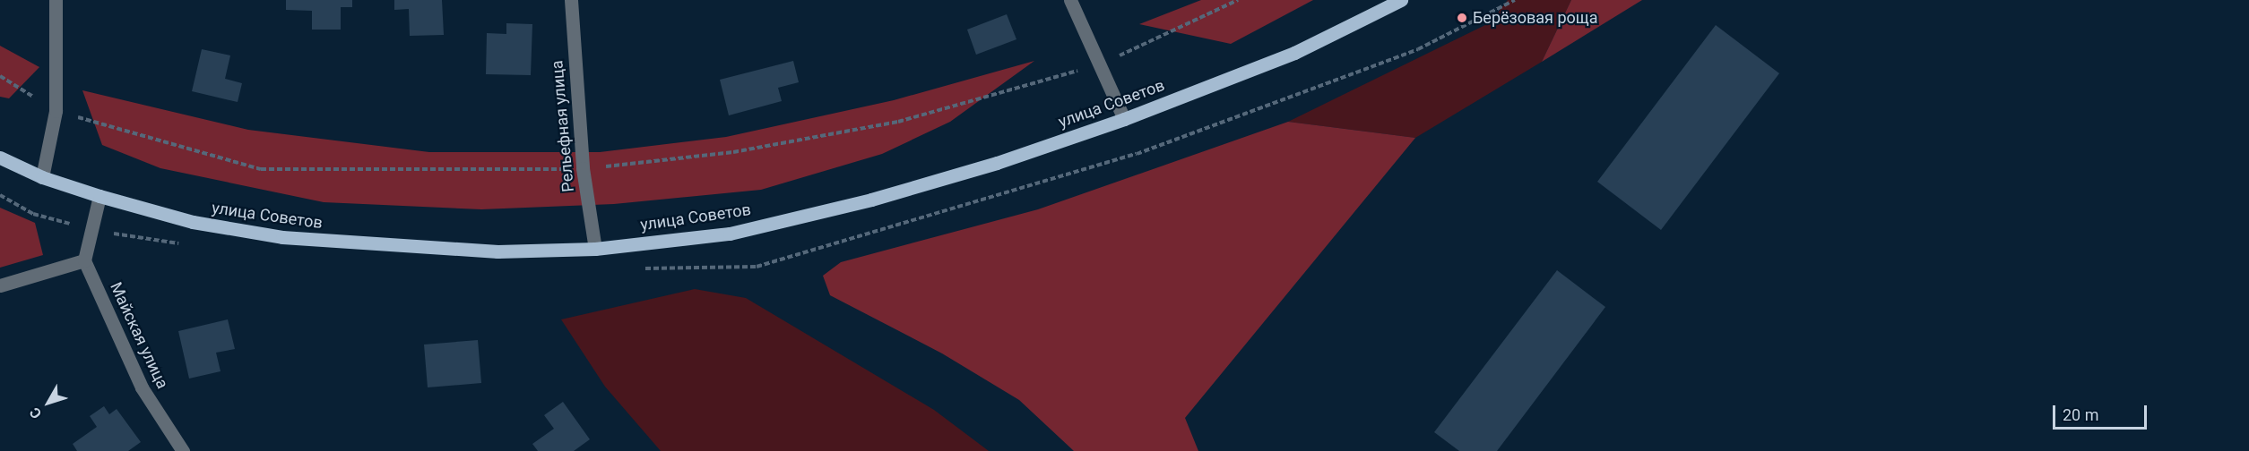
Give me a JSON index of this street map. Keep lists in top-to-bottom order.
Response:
{
  "streets": {
    "main road": ["улица Советов"],
    "street": ["Рельефная улица", "Майская улица"]
  },
  "crossings": [
    ["улица Советов", "Рельефная улица"]
  ],
  "places": ["Берёзовая роща"],
  "scale_bar": "20 m",
  "north": "bottom left"
}
